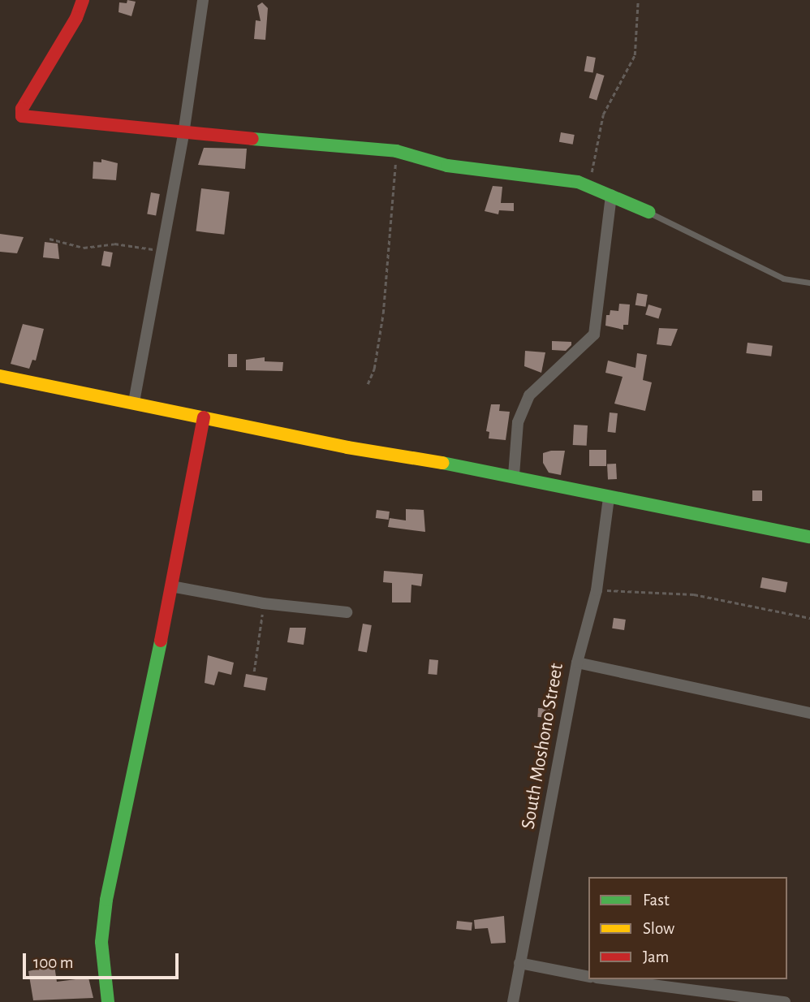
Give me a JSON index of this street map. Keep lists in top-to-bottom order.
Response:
{
  "streets": {
    "street": ["South Moshono Street"]
  },
  "legend": ["Fast", "Slow", "Jam"],
  "scale_bar": "100 m"
}
